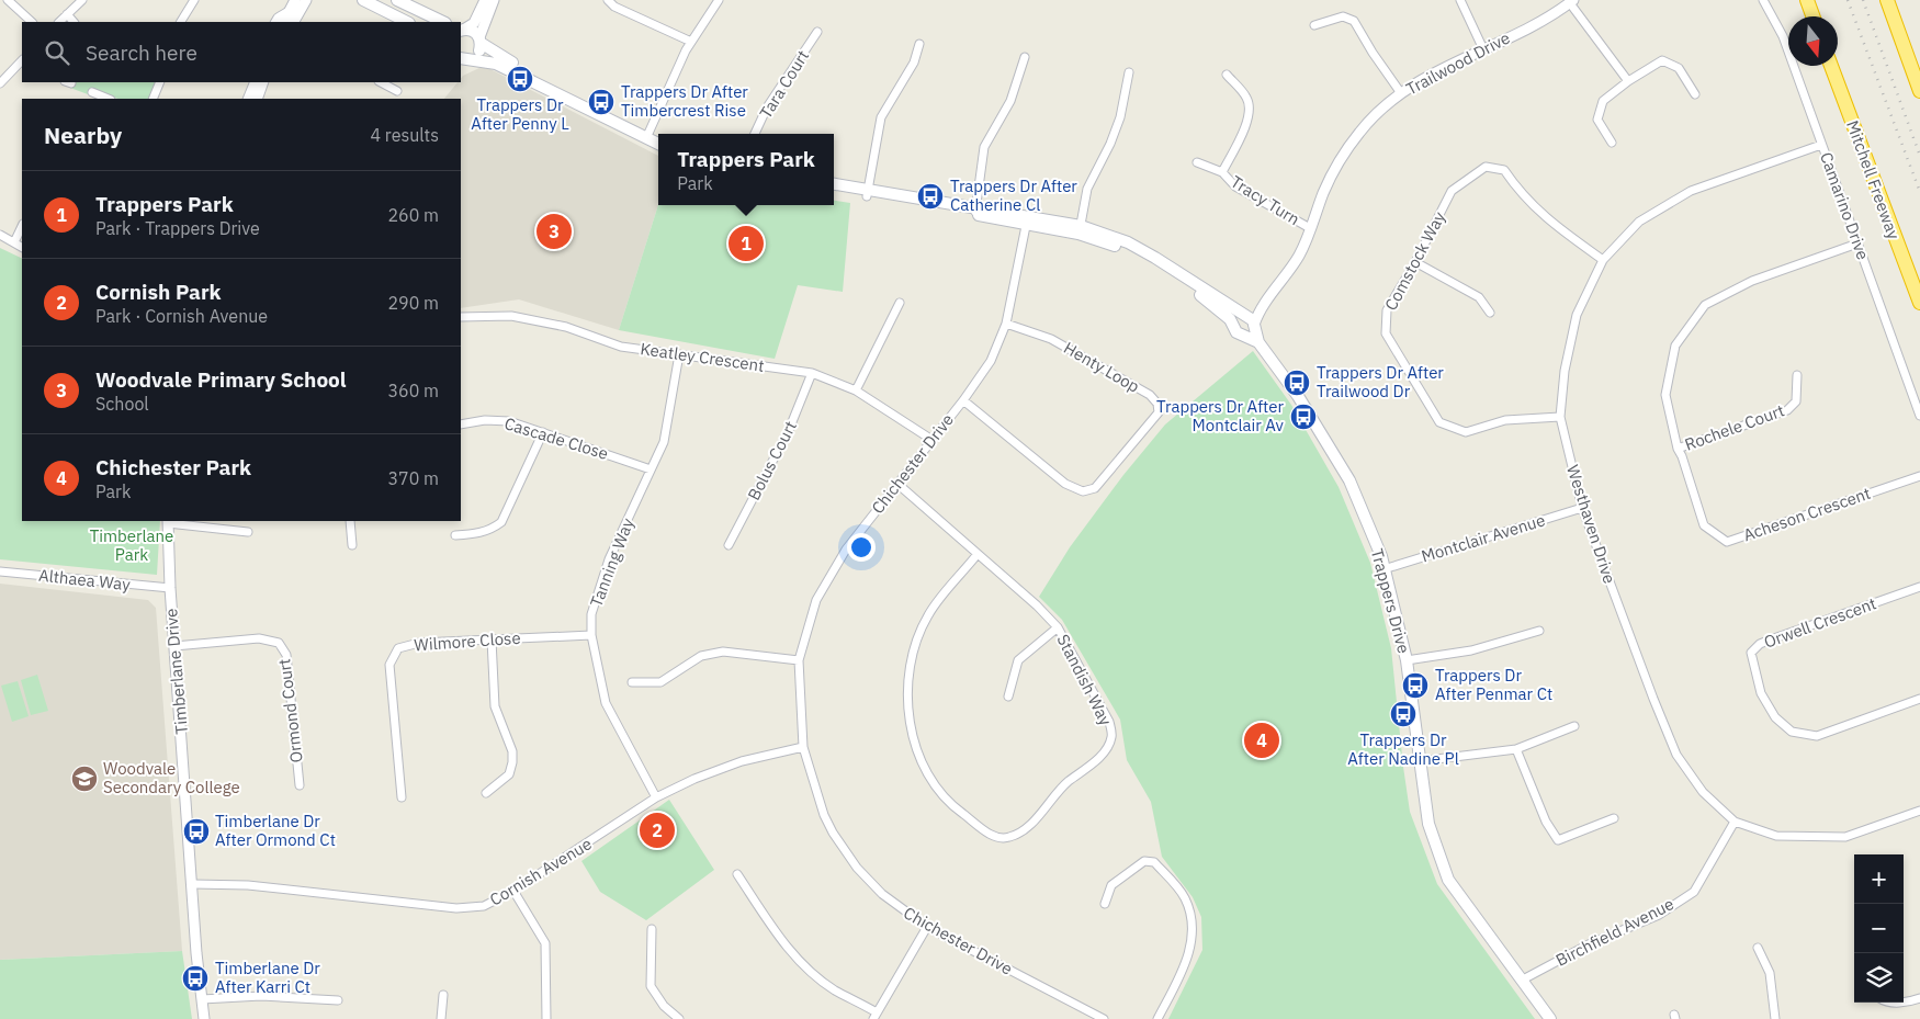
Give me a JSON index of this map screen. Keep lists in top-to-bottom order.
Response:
{
  "streets": {
    "highway": ["Mitchell Freeway"],
    "main road": ["Trappers Drive"],
    "street": [
      "Trailwood Drive",
      "Tara Court",
      "Tracy Turn",
      "Camarino Drive",
      "Comstock Way",
      "Keatley Crescent",
      "Henty Loop",
      "Rochele Court",
      "Cascade Close",
      "Bolus Court",
      "Chichester Drive",
      "Acheson Crescent",
      "Westhaven Drive",
      "Montclair Avenue",
      "Tanning Way",
      "Althaea Way",
      "Orwell Crescent",
      "Wilmore Close",
      "Timberlane Drive",
      "Standish Way",
      "Ormond Court",
      "Cornish Avenue",
      "Birchfield Avenue"
    ]
  },
  "crossings": [
    ["Trailwood Drive", "Tracy Turn"],
    ["Trailwood Drive", "Trappers Drive"],
    ["Camarino Drive", "Acheson Crescent"],
    ["Camarino Drive", "Westhaven Drive"],
    ["Comstock Way", "Westhaven Drive"],
    ["Keatley Crescent", "Bolus Court"],
    ["Keatley Crescent", "Chichester Drive"],
    ["Keatley Crescent", "Tanning Way"],
    ["Henty Loop", "Chichester Drive"],
    ["Rochele Court", "Acheson Crescent"],
    ["Cascade Close", "Tanning Way"],
    ["Chichester Drive", "Trappers Drive"],
    ["Chichester Drive", "Standish Way"],
    ["Chichester Drive", "Cornish Avenue"],
    ["Westhaven Drive", "Montclair Avenue"],
    ["Westhaven Drive", "Birchfield Avenue"],
    ["Montclair Avenue", "Trappers Drive"],
    ["Tanning Way", "Wilmore Close"],
    ["Tanning Way", "Cornish Avenue"],
    ["Althaea Way", "Timberlane Drive"],
    ["Trappers Drive", "Birchfield Avenue"],
    ["Timberlane Drive", "Ormond Court"],
    ["Timberlane Drive", "Cornish Avenue"]
  ],
  "parks": ["Timberlane Park"],
  "places": {
    "bus stop": [
      "Trappers Dr After Penny L",
      "Trappers Dr After Timbercrest Rise",
      "Trappers Dr After Catherine Cl",
      "Trappers Dr After Trailwood Dr",
      "Trappers Dr After Montclair Av",
      "Trappers Dr After Penmar Ct",
      "Trappers Dr After Nadine Pl",
      "Timberlane Dr After Ormond Ct",
      "Timberlane Dr After Karri Ct"
    ],
    "school or university": ["Woodvale Secondary College"]
  },
  "north": "bottom",
  "page": {
    "search": "Search here",
    "heading": ["Nearby", "4 results"],
    "popup": ["Trappers Park", "Park"],
    "list": [
      {
        "mark": "1",
        "name": "Trappers Park",
        "note": "Park · Trappers Drive",
        "value": "260 m"
      },
      {
        "mark": "2",
        "name": "Cornish Park",
        "note": "Park · Cornish Avenue",
        "value": "290 m"
      },
      {
        "mark": "3",
        "name": "Woodvale Primary School",
        "note": "School",
        "value": "360 m"
      },
      {
        "mark": "4",
        "name": "Chichester Park",
        "note": "Park",
        "value": "370 m"
      }
    ],
    "pins": [
      "3",
      "1",
      "4",
      "2"
    ],
    "map_buttons": ["+", "−"]
  }
}
